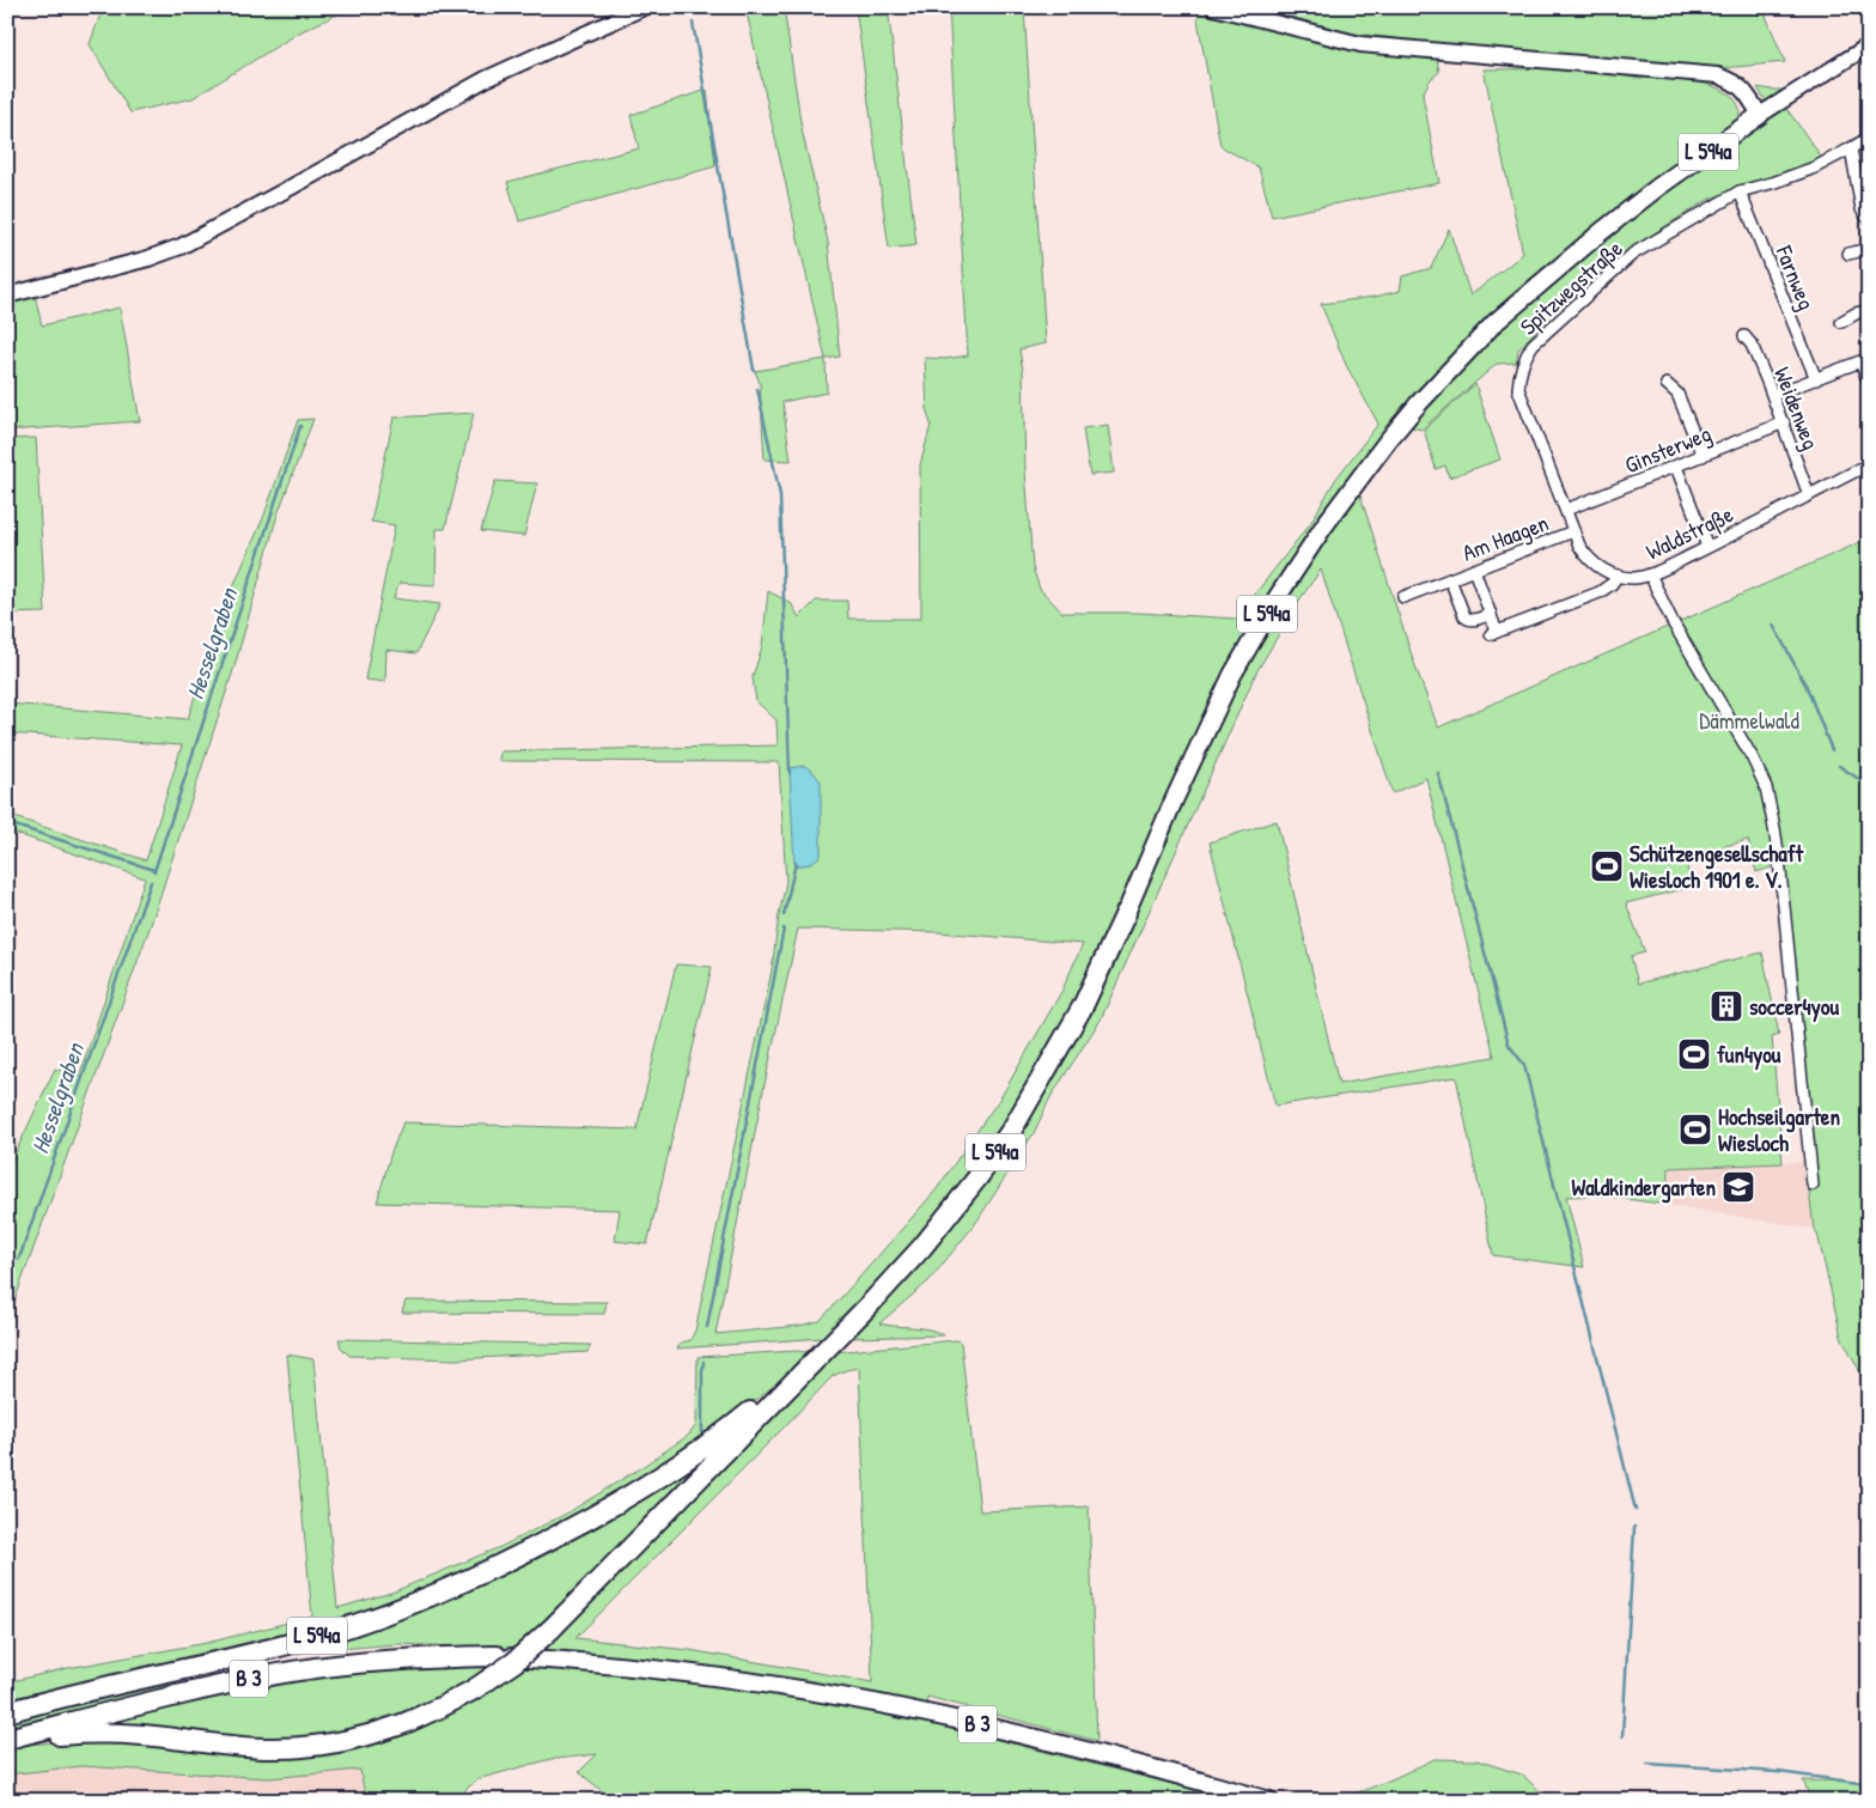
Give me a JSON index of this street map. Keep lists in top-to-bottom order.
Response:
{
  "streets": {
    "highway": ["L 594a", "B 3"],
    "street": [
      "Farnweg",
      "Spitzwegstraße",
      "Weidenweg",
      "Ginsterweg",
      "Waldstraße",
      "Am Haagen"
    ]
  },
  "crossings": [
    ["L 594a", "B 3"],
    ["Farnweg", "Spitzwegstraße"],
    ["Spitzwegstraße", "Ginsterweg"],
    ["Spitzwegstraße", "Waldstraße"],
    ["Spitzwegstraße", "Am Haagen"],
    ["Weidenweg", "Ginsterweg"],
    ["Weidenweg", "Waldstraße"]
  ],
  "water": ["Hesselgraben"],
  "parks": ["Dämmelwald"],
  "places": {
    "sports": ["Schützengesellschaft Wiesloch 1901 e. V.", "fun4you", "Hochseilgarten Wiesloch"],
    "building": ["soccer4you"],
    "school or university": ["Waldkindergarten"]
  }
}
